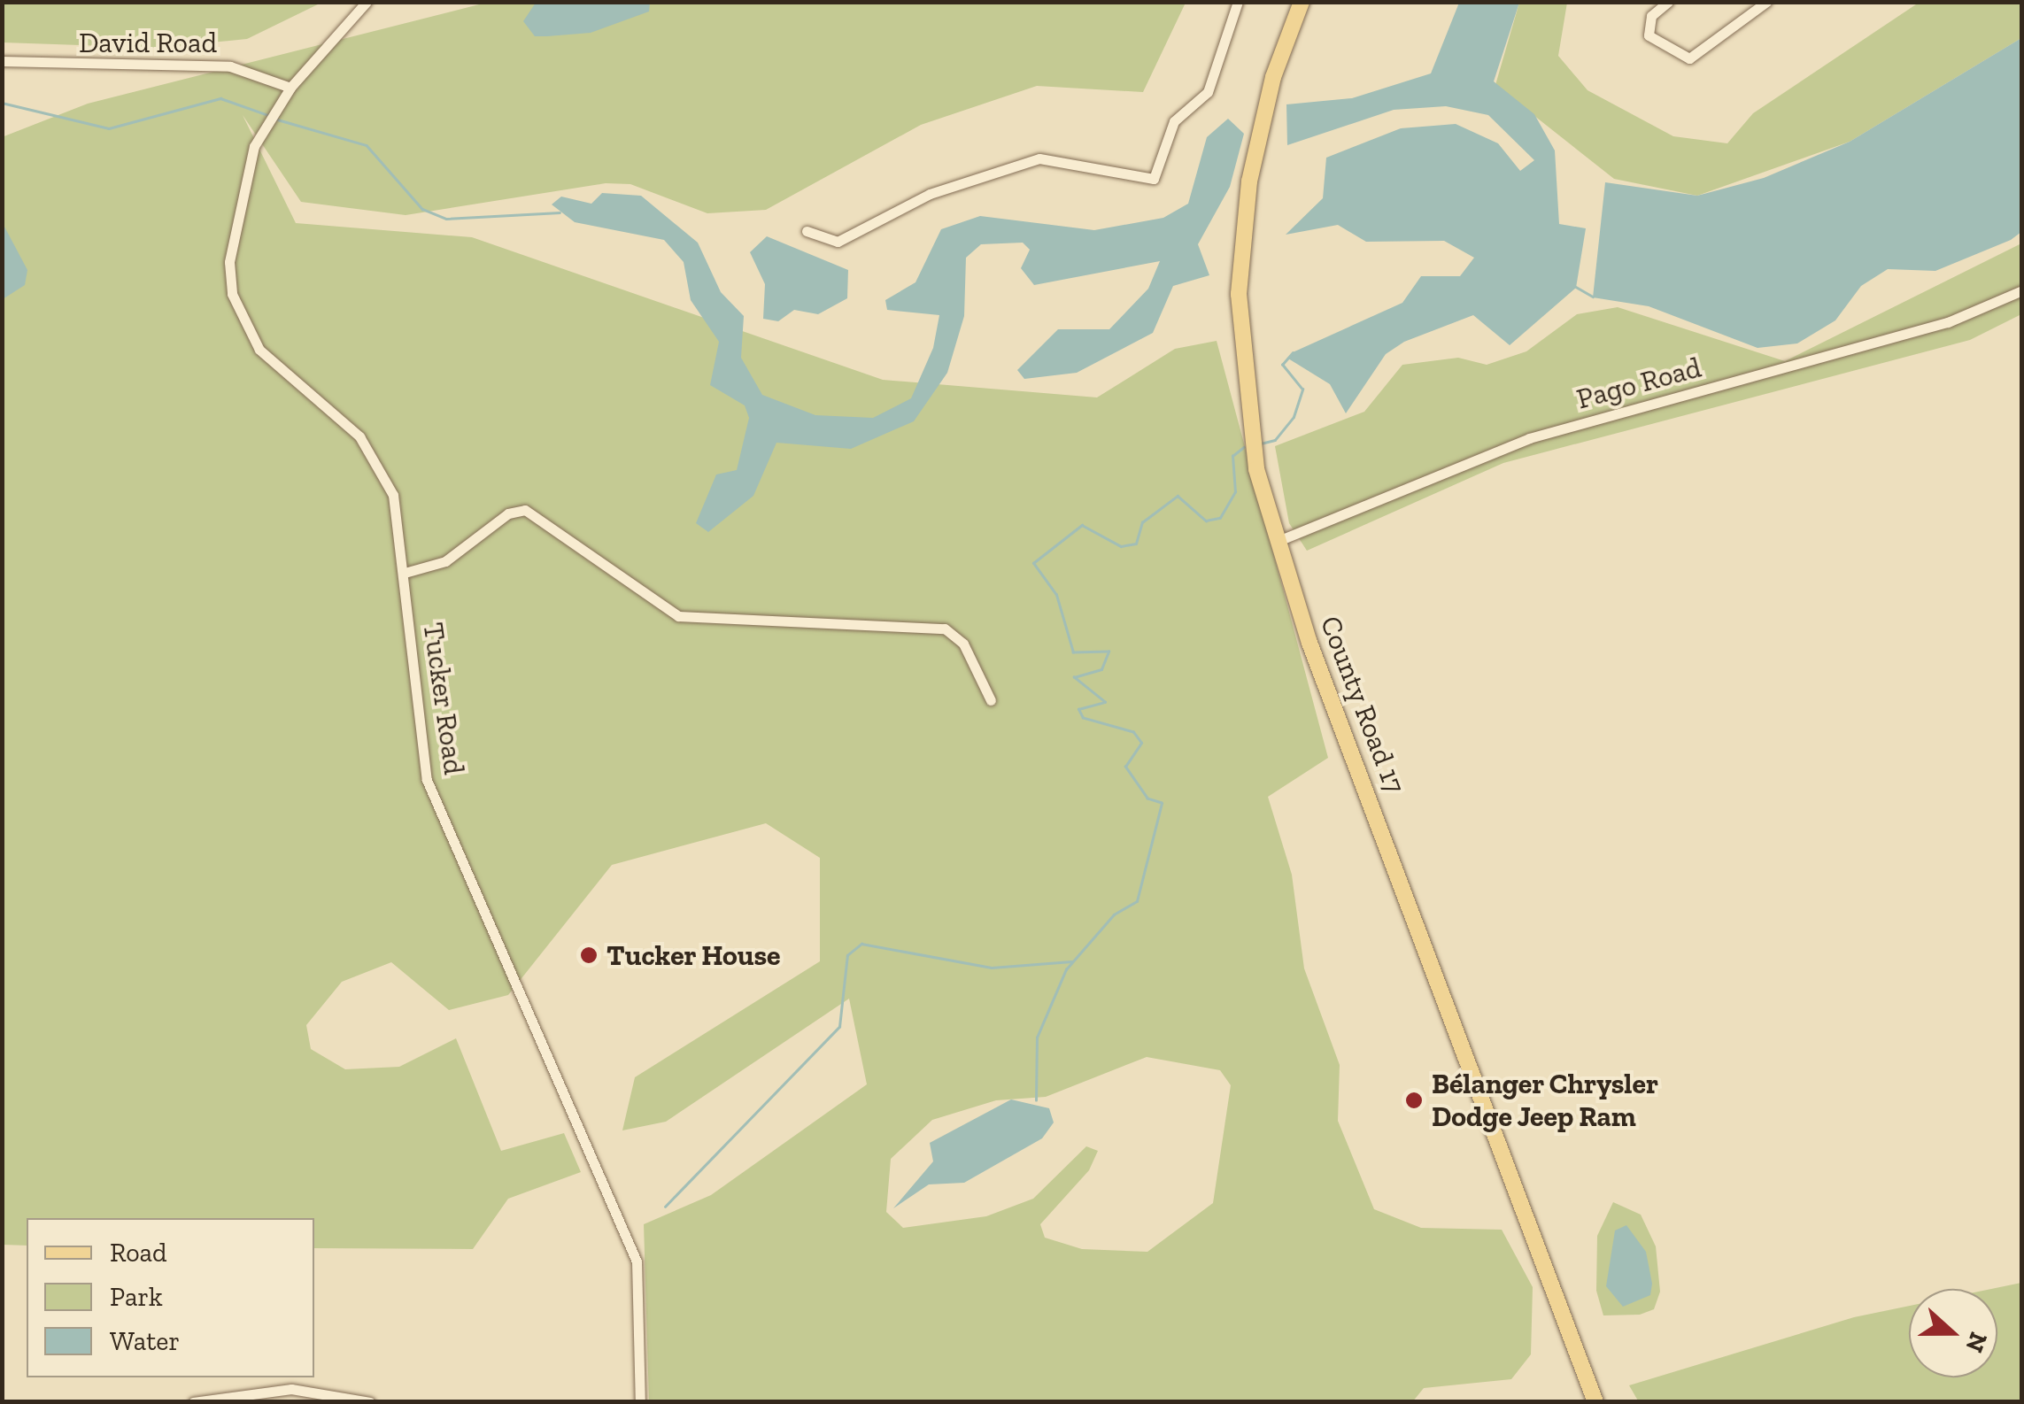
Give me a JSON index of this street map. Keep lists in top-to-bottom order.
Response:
{
  "streets": {
    "main road": ["County Road 17"],
    "street": ["David Road", "Pago Road", "Tucker Road"]
  },
  "crossings": [
    ["David Road", "Tucker Road"],
    ["Pago Road", "County Road 17"]
  ],
  "places": ["Tucker House", "Bélanger Chrysler Dodge Jeep Ram"],
  "legend": ["Road", "Park", "Water"],
  "north": "right"
}
